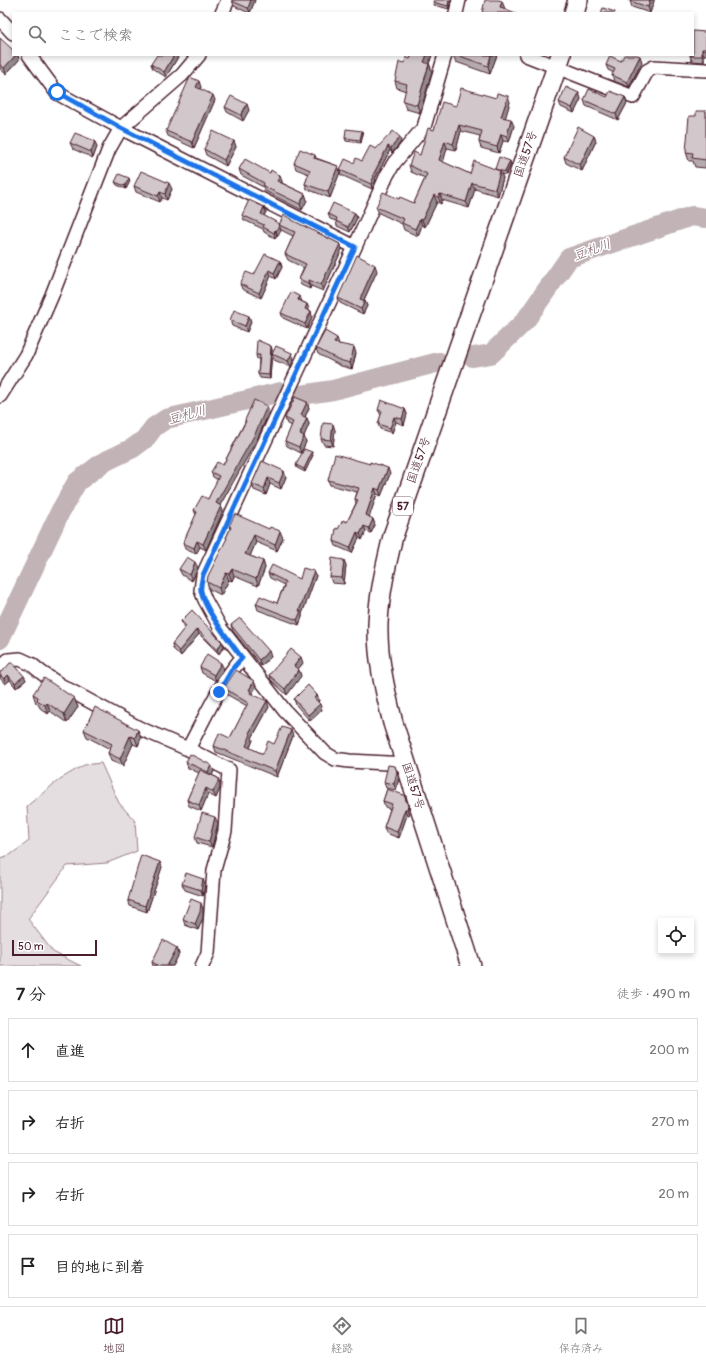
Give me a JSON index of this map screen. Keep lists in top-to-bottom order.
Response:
{
  "streets": {
    "highway": ["国道57号", "57"]
  },
  "water": ["豆札川"],
  "scale_bar": "50 m",
  "page": {
    "search": "ここで検索",
    "scale": "50 m",
    "heading": ["7 分", "徒歩 · 490 m"],
    "list": [
      ["直進", "200 m"],
      ["右折", "270 m"],
      ["右折", "20 m"],
      "目的地に到着"
    ],
    "nav": ["地図", "経路", "保存済み"]
  }
}
